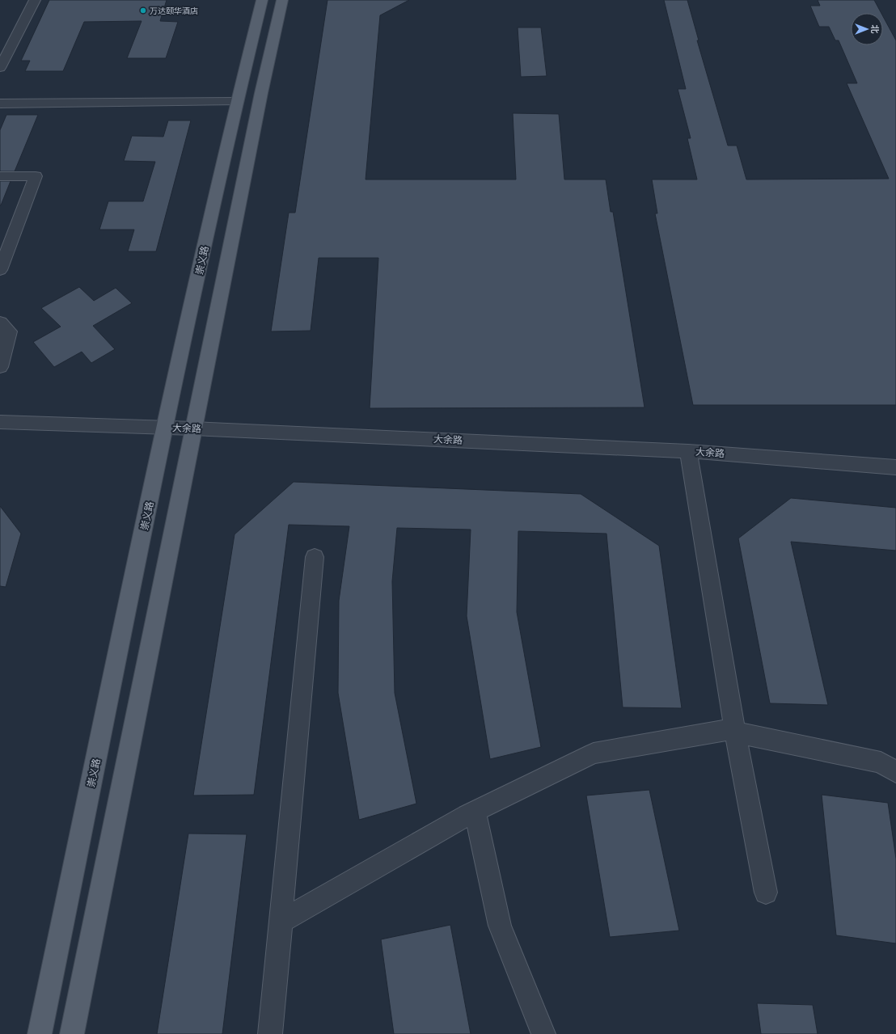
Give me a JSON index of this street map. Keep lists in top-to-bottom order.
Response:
{
  "streets": {
    "main road": ["崇义路"],
    "street": ["大余路"]
  },
  "crossings": [
    ["崇义路", "大余路"]
  ],
  "places": ["万达颐华酒店"],
  "north": "right"
}
